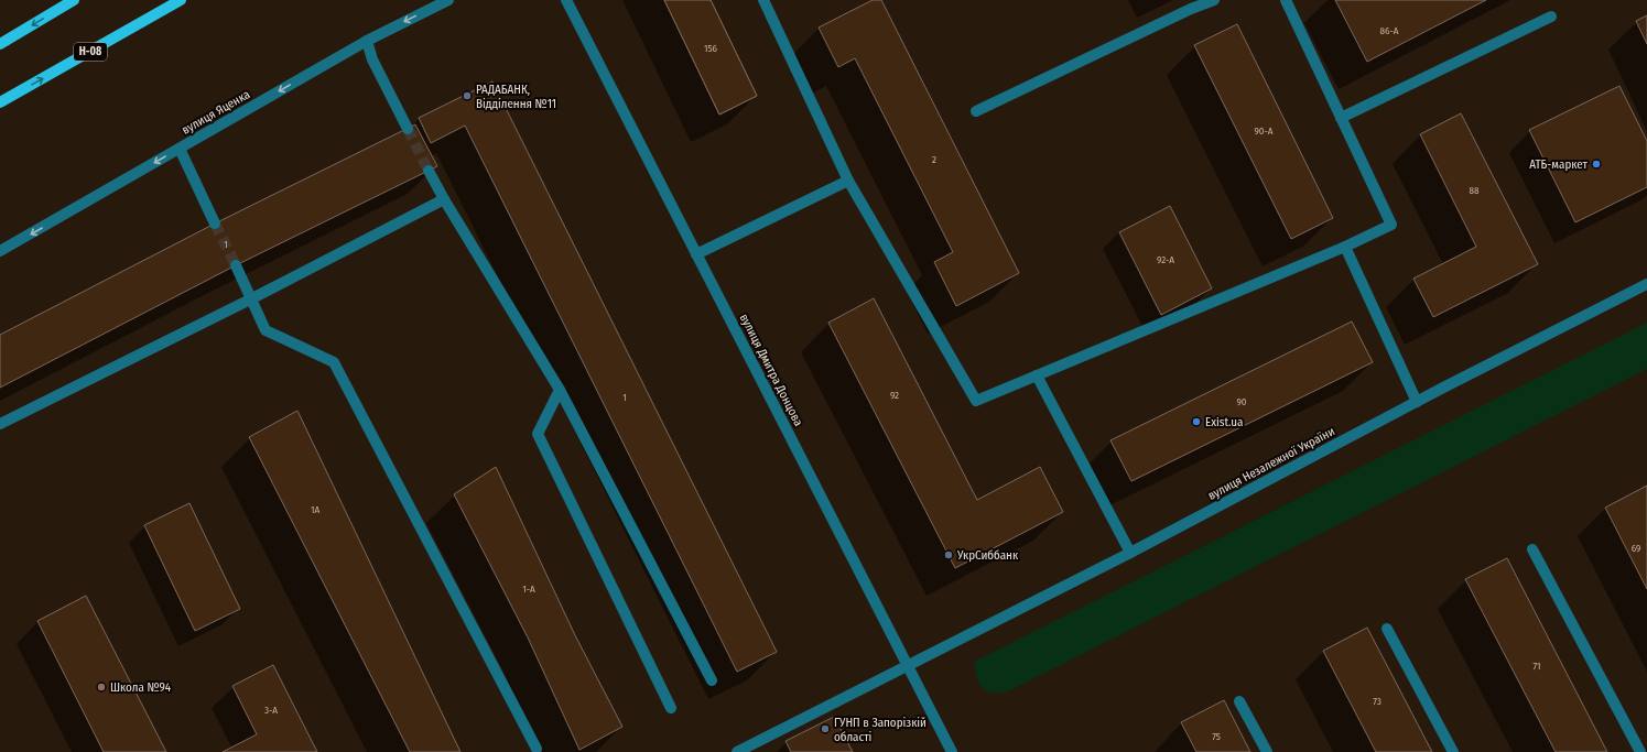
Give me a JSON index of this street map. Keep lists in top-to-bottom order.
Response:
{
  "streets": {
    "main road": ["Н-08"],
    "street": ["вулиця Яценка", "вулиця Дмитра Донцова", "вулиця Незалежної України"]
  },
  "crossings": [
    ["вулиця Дмитра Донцова", "вулиця Незалежної України"]
  ],
  "one_way": ["вулиця Яценка"],
  "places": [
    "РАДАБАНК, Відділення №11",
    "АТБ-маркет",
    "Exist.ua",
    "УкрСиббанк",
    "Школа №94",
    "ГУНП в Запорізкій області"
  ],
  "house_numbers": [
    "86-А",
    "156",
    "90-А",
    "2",
    "88",
    "1",
    "92-А",
    "92",
    "1",
    "90",
    "1А",
    "69",
    "1-А",
    "71",
    "73",
    "3-А",
    "75"
  ]
}
